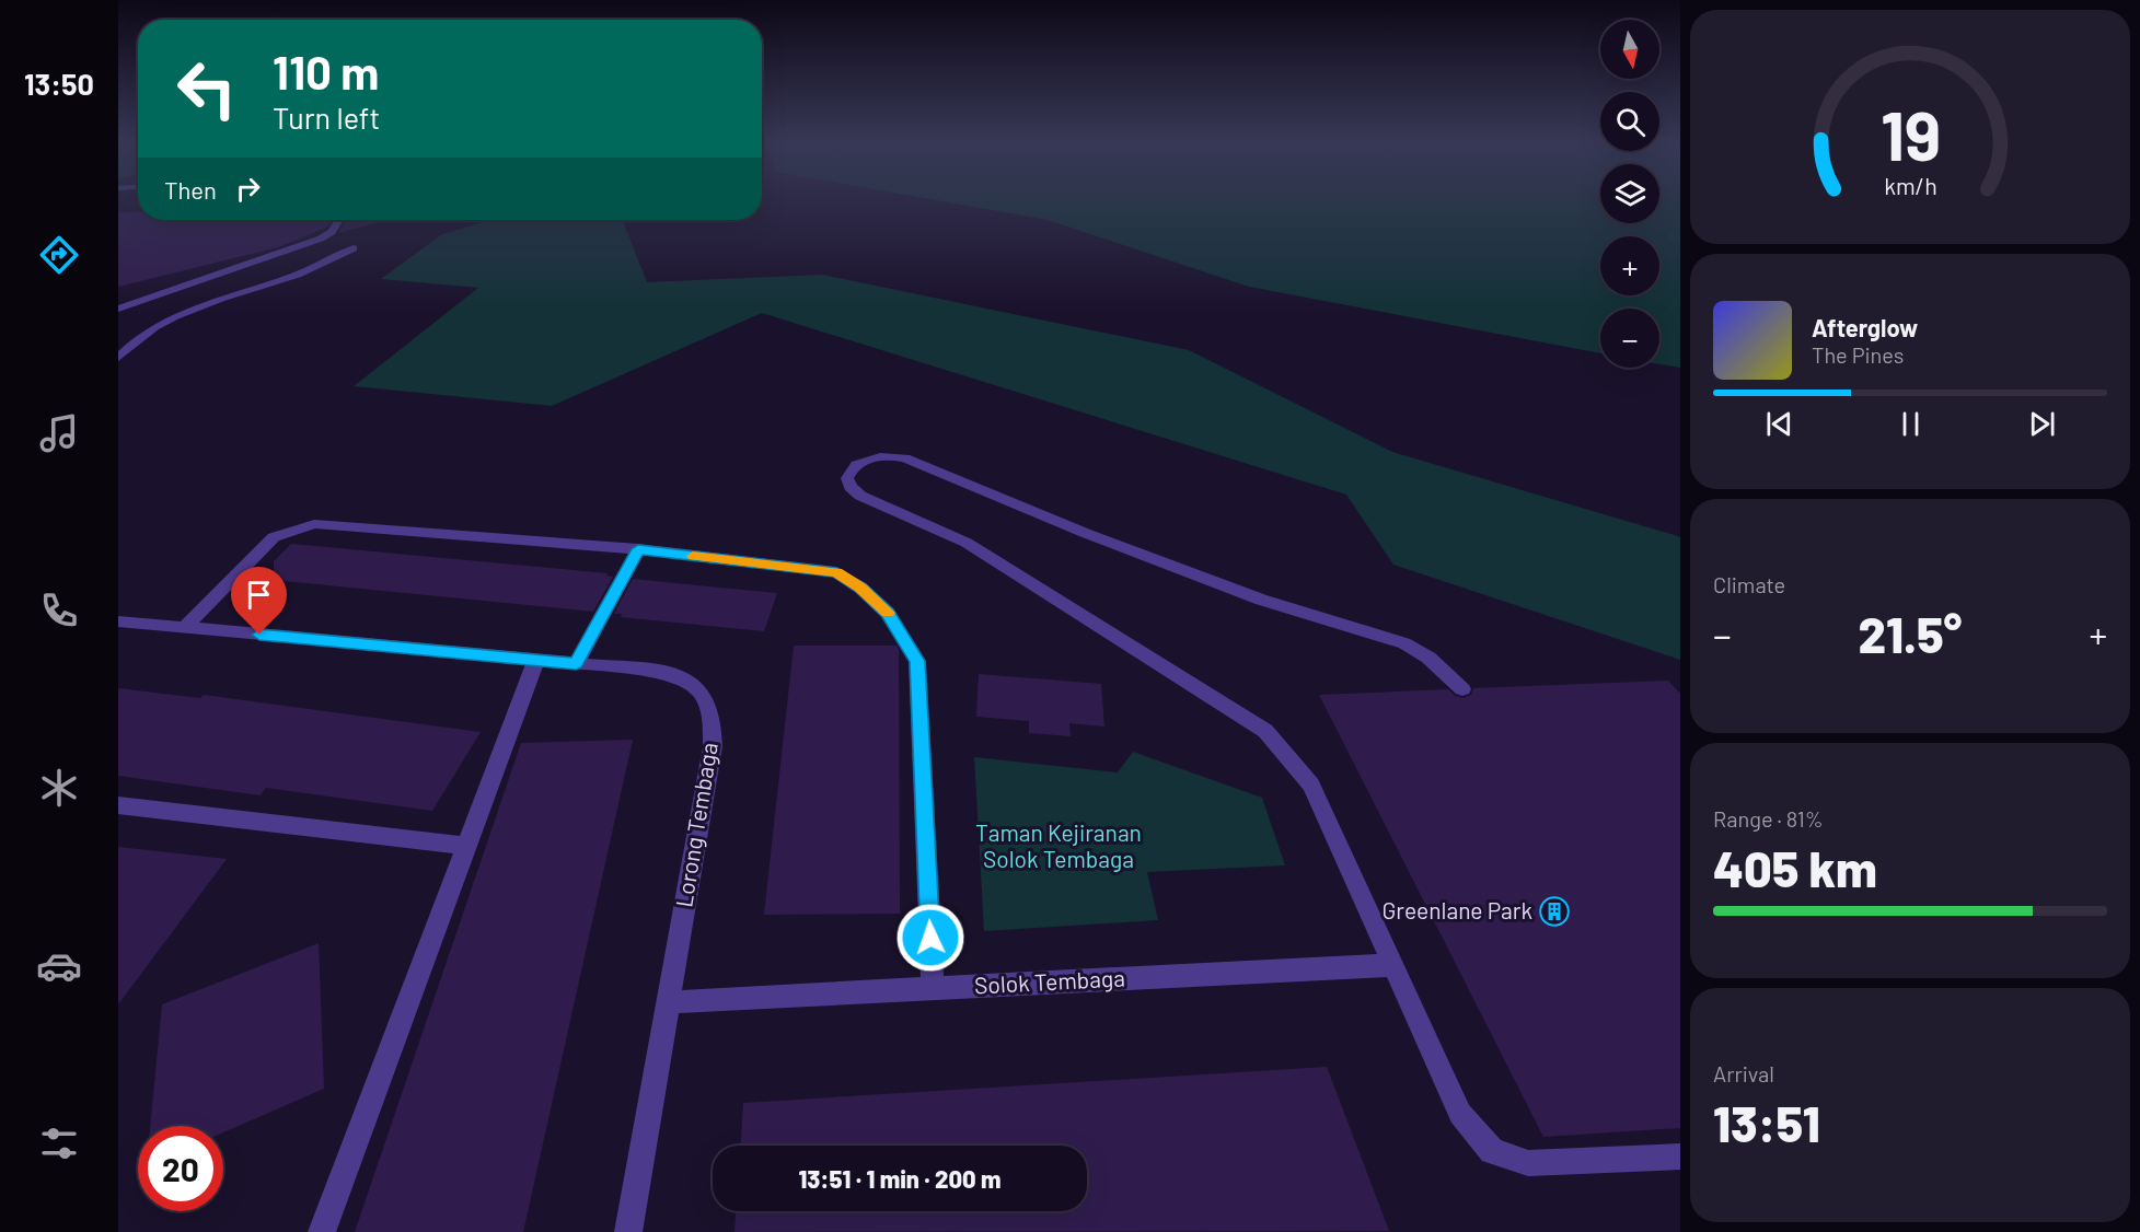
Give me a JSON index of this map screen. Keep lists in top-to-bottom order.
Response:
{
  "streets": {
    "street": ["Lorong Tembaga", "Solok Tembaga"]
  },
  "crossings": [
    ["Lorong Tembaga", "Solok Tembaga"]
  ],
  "parks": ["Taman Kejiranan Solok Tembaga"],
  "places": {
    "building": ["Greenlane Park"]
  },
  "north": "bottom",
  "page": {
    "tabs": "13:50",
    "map_buttons": ["+", "−"],
    "turn": ["110 m", "Turn left"],
    "then": "Then",
    "song": ["Afterglow", "The Pines"],
    "tile": [
      "Climate",
      ["Range · 81%", "405 km"],
      ["Arrival", "13:51"]
    ],
    "heat": ["−", "21.5°", "+"],
    "limit": "20",
    "trip": "13:51 · 1 min · 200 m",
    "gauge": ["19", "km/h"]
  }
}
